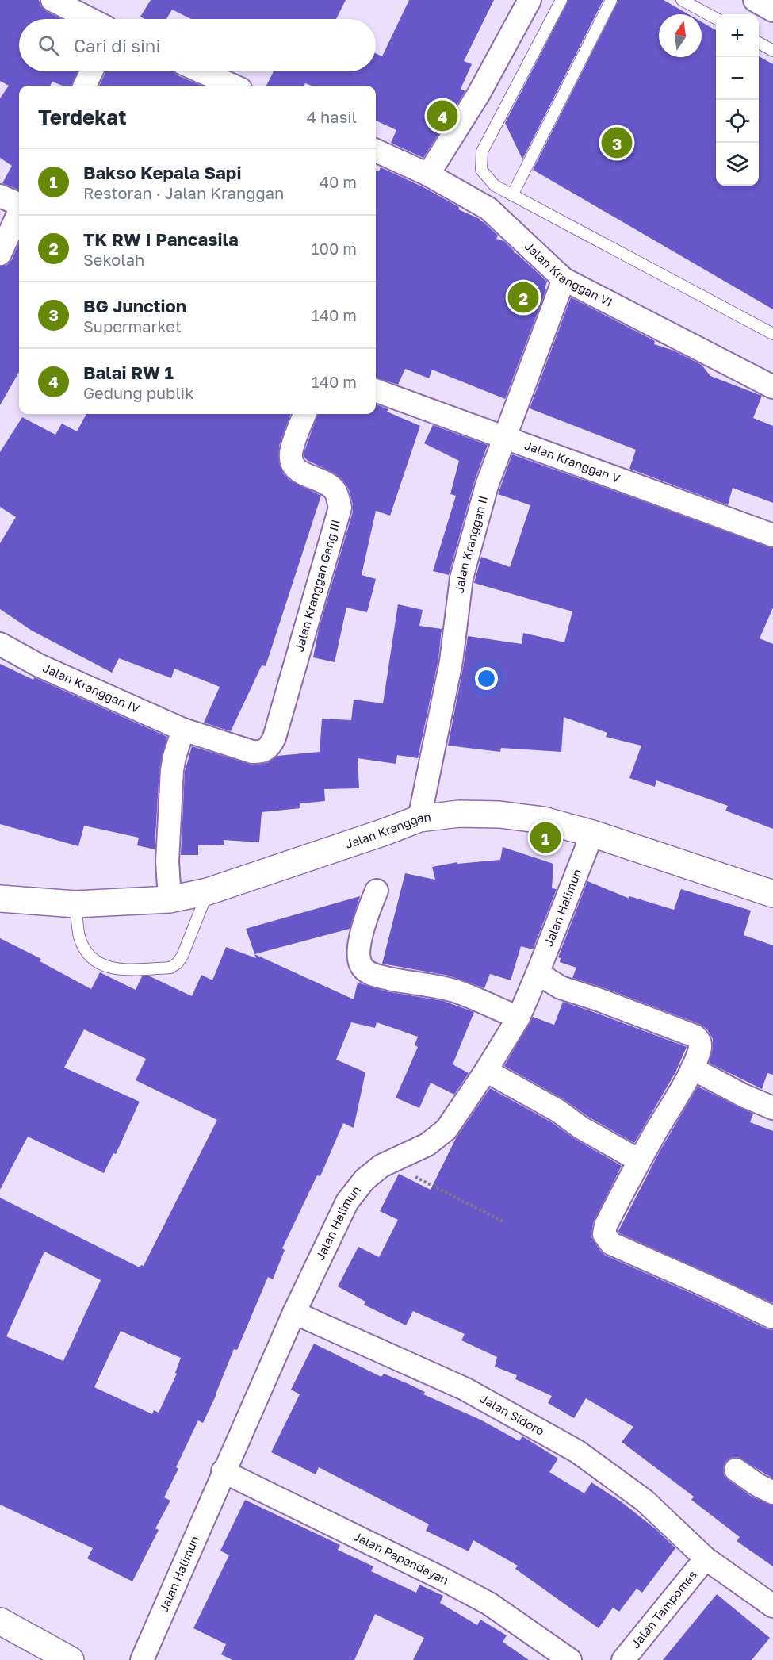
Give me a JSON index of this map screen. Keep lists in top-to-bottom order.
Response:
{
  "streets": {
    "main road": ["Jalan Kranggan"],
    "street": [
      "Jalan Kranggan VI",
      "Jalan Kranggan V",
      "Jalan Kranggan II",
      "Jalan Kranggan Gang III",
      "Jalan Kranggan IV",
      "Jalan Halimun",
      "Jalan Sidoro",
      "Jalan Papandayan",
      "Jalan Tampomas"
    ]
  },
  "crossings": [
    ["Jalan Kranggan VI", "Jalan Kranggan II"],
    ["Jalan Kranggan V", "Jalan Kranggan II"],
    ["Jalan Kranggan II", "Jalan Kranggan"],
    ["Jalan Kranggan Gang III", "Jalan Kranggan IV"],
    ["Jalan Kranggan", "Jalan Halimun"],
    ["Jalan Halimun", "Jalan Sidoro"],
    ["Jalan Halimun", "Jalan Papandayan"],
    ["Jalan Sidoro", "Jalan Tampomas"]
  ],
  "north": "top",
  "page": {
    "map_buttons": ["+", "−"],
    "search": "Cari di sini",
    "heading": ["Terdekat", "4 hasil"],
    "pins": [
      "4",
      "3",
      "2",
      "1"
    ],
    "list": [
      {
        "mark": "1",
        "name": "Bakso Kepala Sapi",
        "note": "Restoran · Jalan Kranggan",
        "value": "40 m"
      },
      {
        "mark": "2",
        "name": "TK RW I Pancasila",
        "note": "Sekolah",
        "value": "100 m"
      },
      {
        "mark": "3",
        "name": "BG Junction",
        "note": "Supermarket",
        "value": "140 m"
      },
      {
        "mark": "4",
        "name": "Balai RW 1",
        "note": "Gedung publik",
        "value": "140 m"
      }
    ]
  }
}
